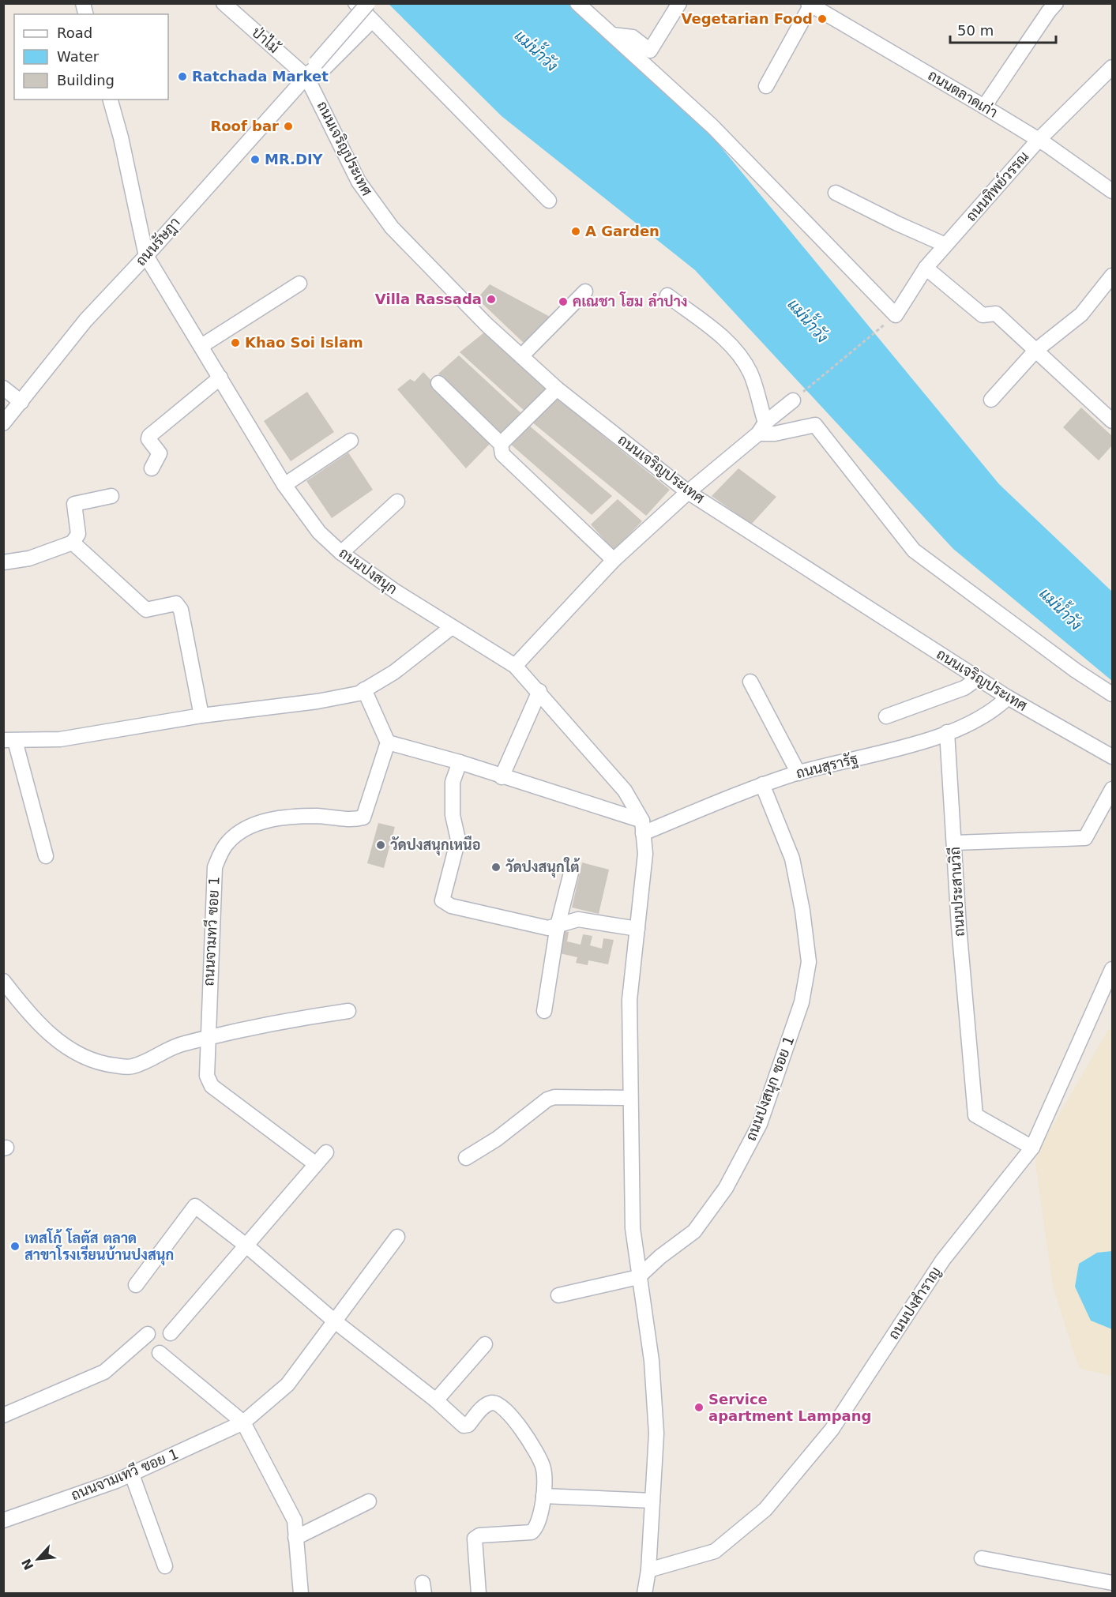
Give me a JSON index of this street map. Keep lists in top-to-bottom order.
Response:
{
  "streets": {
    "street": [
      "ป่าไม้",
      "ถนนตลาดเก่า",
      "ถนนเจริญประเทศ",
      "ถนนทิพย์วรรณ",
      "ถนนรัษฎา",
      "ถนนปงสนุก",
      "ถนนสุรารัฐ",
      "ถนนประสานวิถี",
      "ถนนจามทวี ซอย 1",
      "ถนนปงสนุก ซอย 1",
      "ถนนปงสำราญ",
      "ถนนจามเทวี ซอย 1"
    ]
  },
  "crossings": [
    ["ป่าไม้", "ถนนเจริญประเทศ"],
    ["ป่าไม้", "ถนนรัษฎา"],
    ["ถนนตลาดเก่า", "ถนนทิพย์วรรณ"],
    ["ถนนเจริญประเทศ", "ถนนรัษฎา"],
    ["ถนนเจริญประเทศ", "ถนนสุรารัฐ"],
    ["ถนนรัษฎา", "ถนนปงสนุก"],
    ["ถนนปงสนุก", "ถนนสุรารัฐ"],
    ["ถนนสุรารัฐ", "ถนนประสานวิถี"],
    ["ถนนสุรารัฐ", "ถนนปงสนุก ซอย 1"],
    ["ถนนประสานวิถี", "ถนนปงสำราญ"]
  ],
  "water": ["แม่น้ำวัง"],
  "places": [
    "Vegetarian Food",
    "Ratchada Market",
    "Roof bar",
    "MR.DIY",
    "A Garden",
    "Villa Rassada",
    "คเณชา โฮม ลำปาง",
    "Khao Soi Islam",
    "วัดปงสนุกเหนือ",
    "วัดปงสนุกใต้",
    "เทสโก้ โลตัส ตลาด สาขาโรงเรียนบ้านปงสนุก",
    "Service apartment Lampang"
  ],
  "legend": ["Road", "Water", "Building"],
  "scale_bar": "50 m",
  "north": "bottom left"
}
